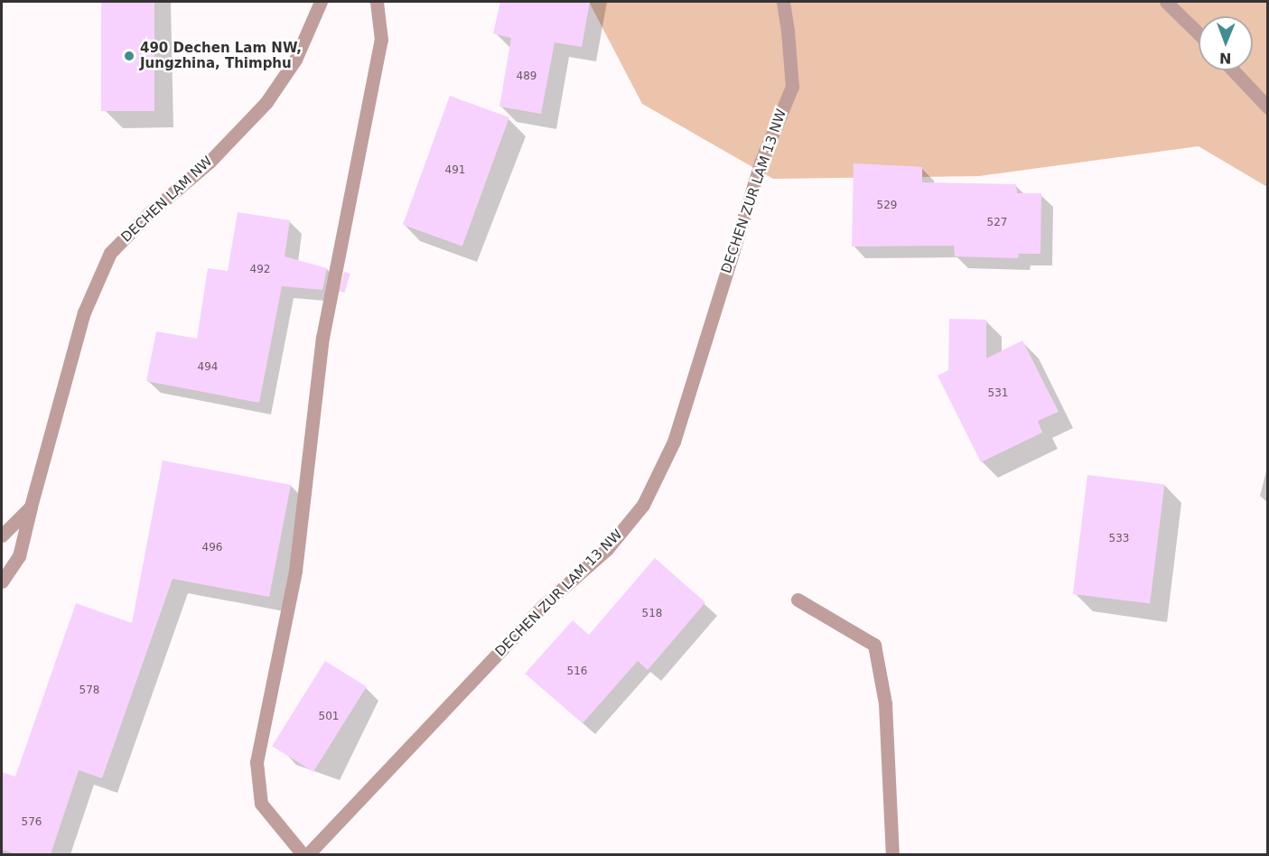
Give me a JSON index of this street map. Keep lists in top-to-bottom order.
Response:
{
  "streets": {
    "street": ["DECHEN ZUR LAM 13 NW", "DECHEN LAM NW"]
  },
  "places": ["490 Dechen Lam NW, Jungzhina, Thimphu"],
  "house_numbers": [
    "489",
    "491",
    "529",
    "527",
    "492",
    "494",
    "531",
    "533",
    "496",
    "518",
    "516",
    "578",
    "501",
    "576"
  ],
  "north": "bottom"
}
